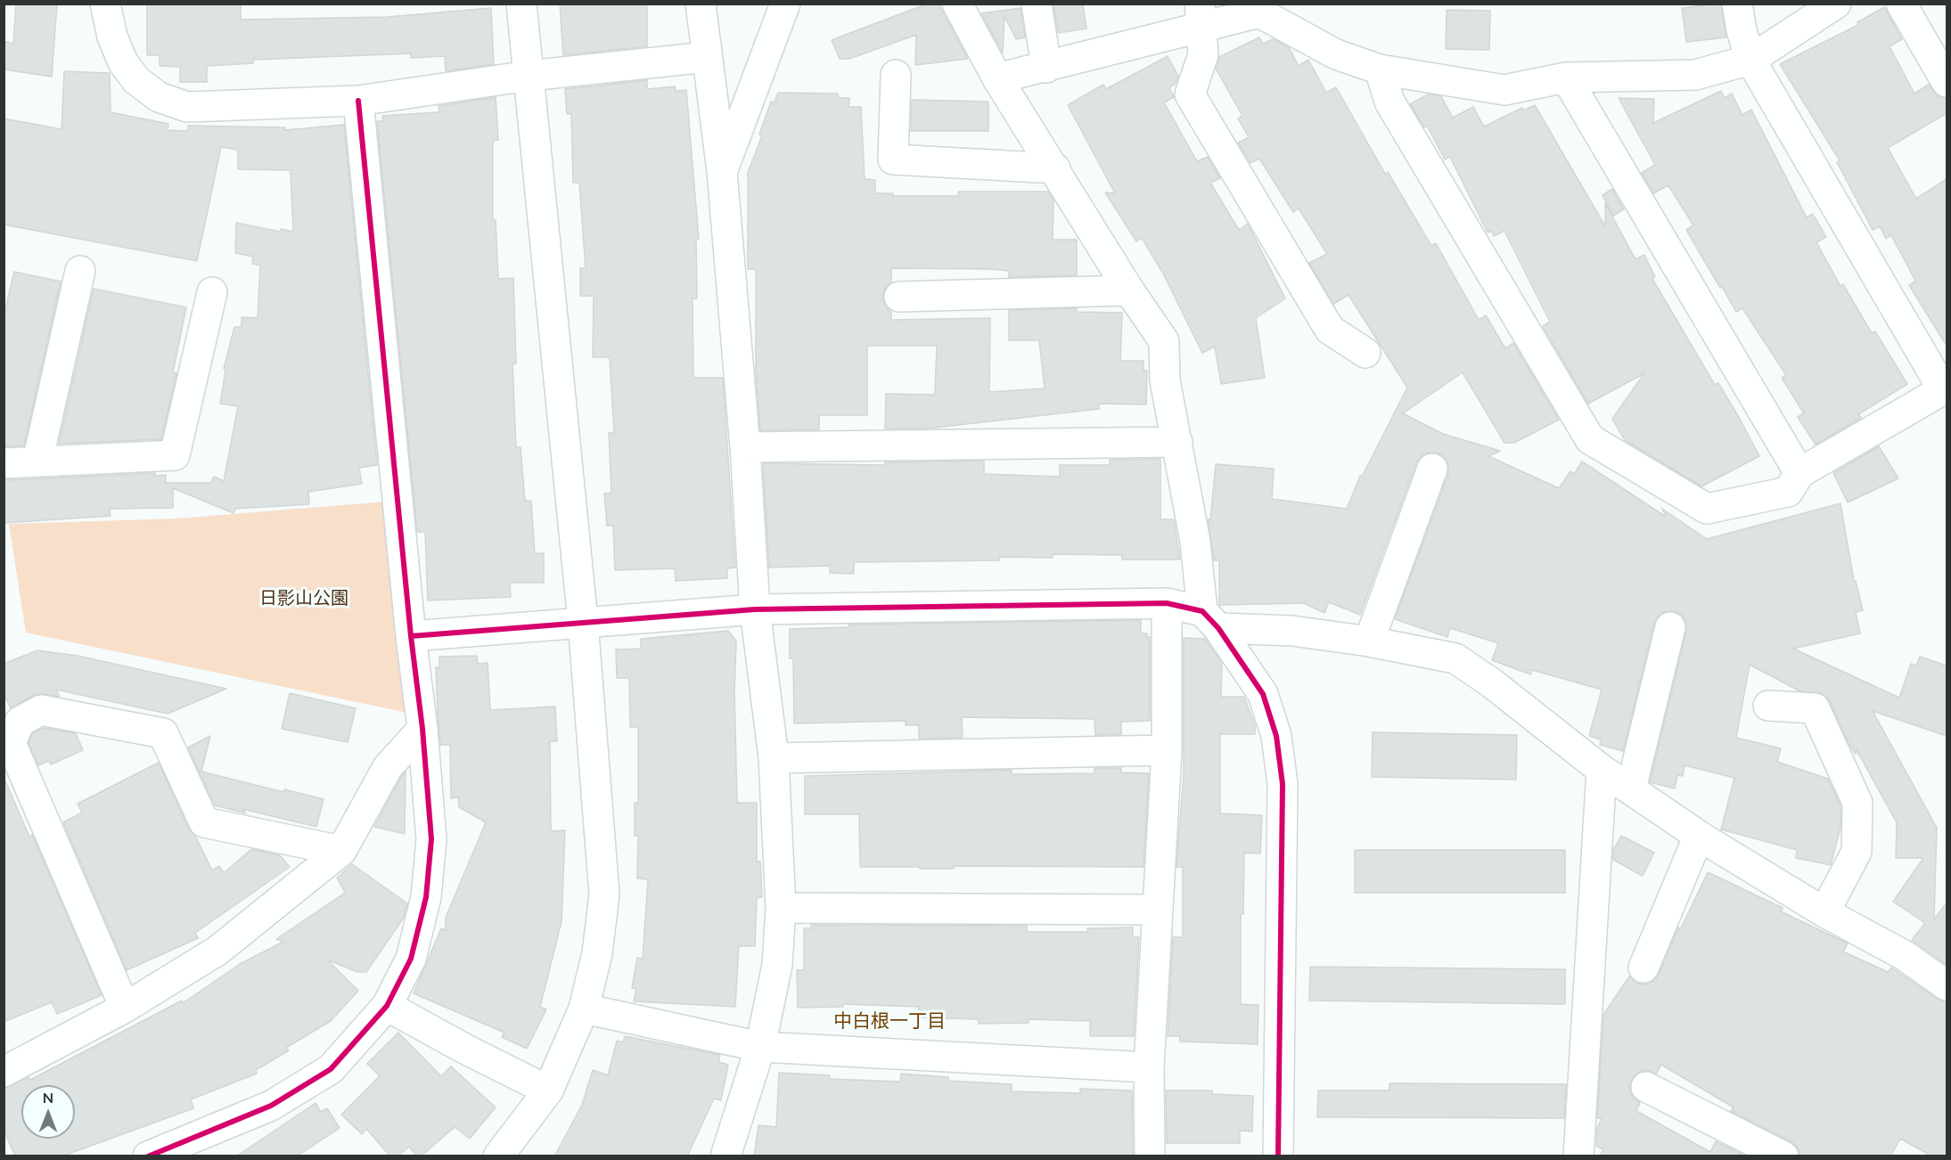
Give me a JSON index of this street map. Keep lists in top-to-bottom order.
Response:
{
  "districts": ["中白根一丁目"],
  "parks": ["日影山公園"],
  "north": "top"
}
